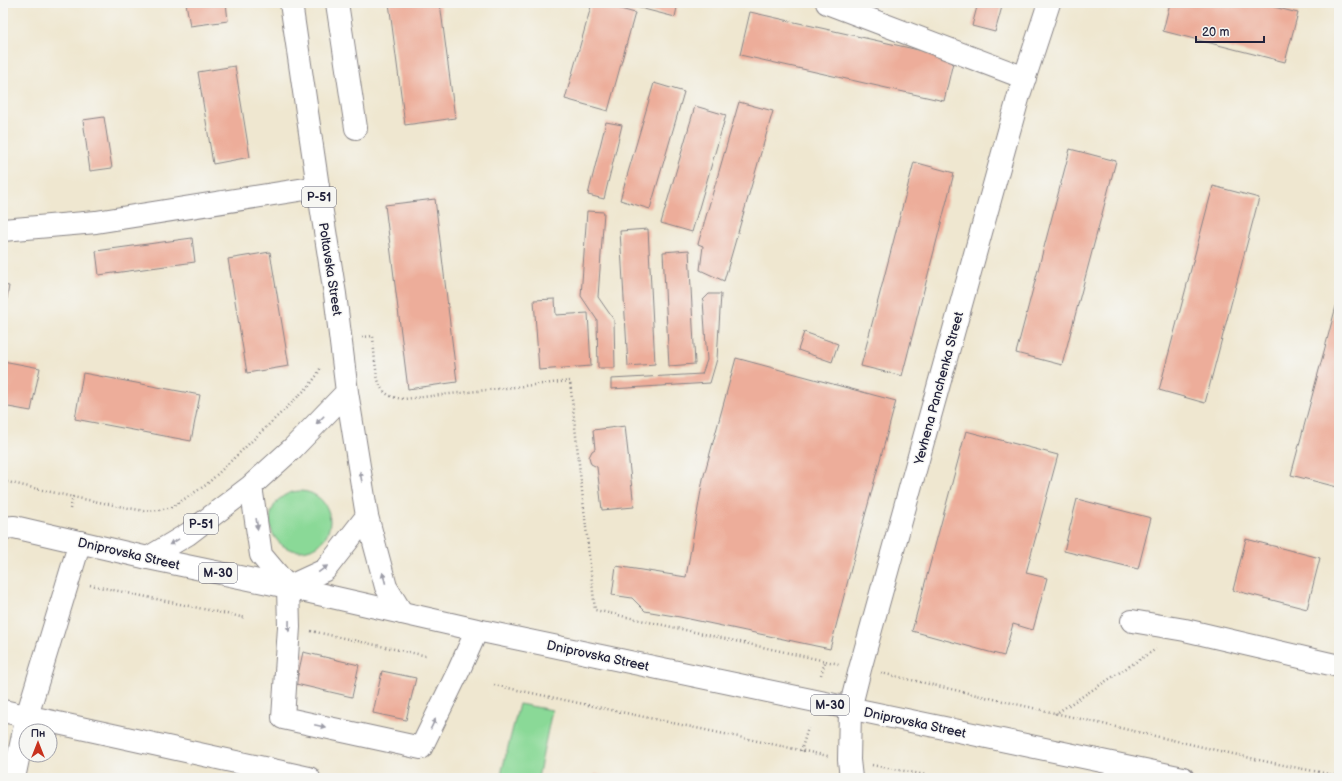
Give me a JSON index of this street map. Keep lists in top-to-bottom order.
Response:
{
  "streets": {
    "main road": [
      "Р-51",
      "Poltavska Street",
      "Yevhena Panchenka Street",
      "Dniprovska Street",
      "М-30"
    ]
  },
  "crossings": [
    ["Р-51", "Poltavska Street"],
    ["Р-51", "Dniprovska Street"],
    ["Yevhena Panchenka Street", "Dniprovska Street"]
  ],
  "scale_bar": "20 m",
  "north": "top"
}
